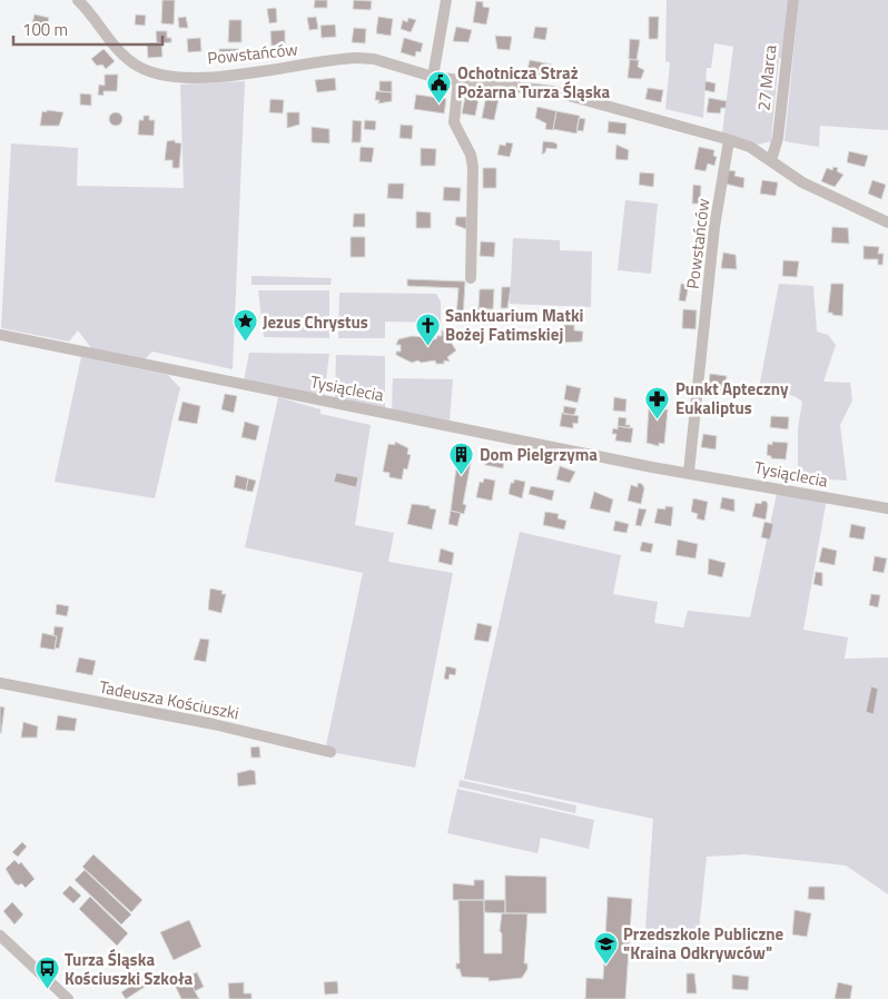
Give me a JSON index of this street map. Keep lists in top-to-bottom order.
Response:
{
  "streets": {
    "street": [
      "Powstańców",
      "27 Marca",
      "Tysiąclecia",
      "Tadeusza Kościuszki"
    ]
  },
  "crossings": [
    ["Powstańców", "27 Marca"],
    ["Powstańców", "Tysiąclecia"]
  ],
  "places": {
    "public building": ["Ochotnicza Straż Pożarna Turza Śląska"],
    "place": ["Jezus Chrystus"],
    "church": ["Sanktuarium Matki Bożej Fatimskiej"],
    "pharmacy": ["Punkt Apteczny Eukaliptus"],
    "building": ["Dom Pielgrzyma"],
    "school or university": ["Przedszkole Publiczne \"Kraina Odkrywców\""],
    "bus stop": ["Turza Śląska Kościuszki Szkoła"]
  },
  "scale_bar": "100 m"
}
